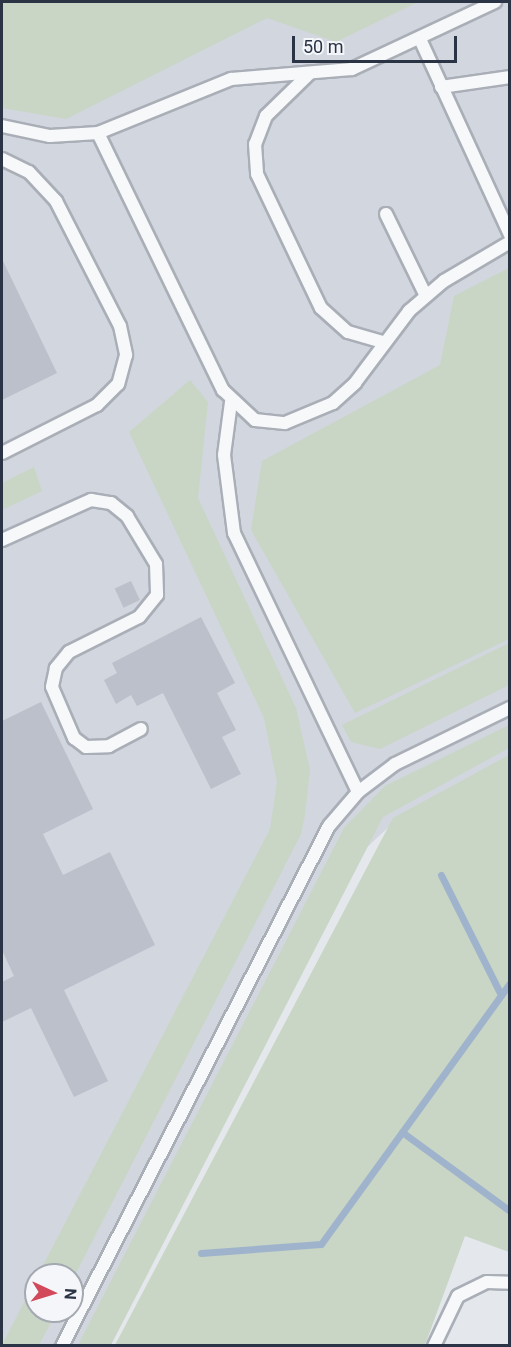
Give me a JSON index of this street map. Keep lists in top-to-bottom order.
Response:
{
  "scale_bar": "50 m",
  "north": "right"
}
